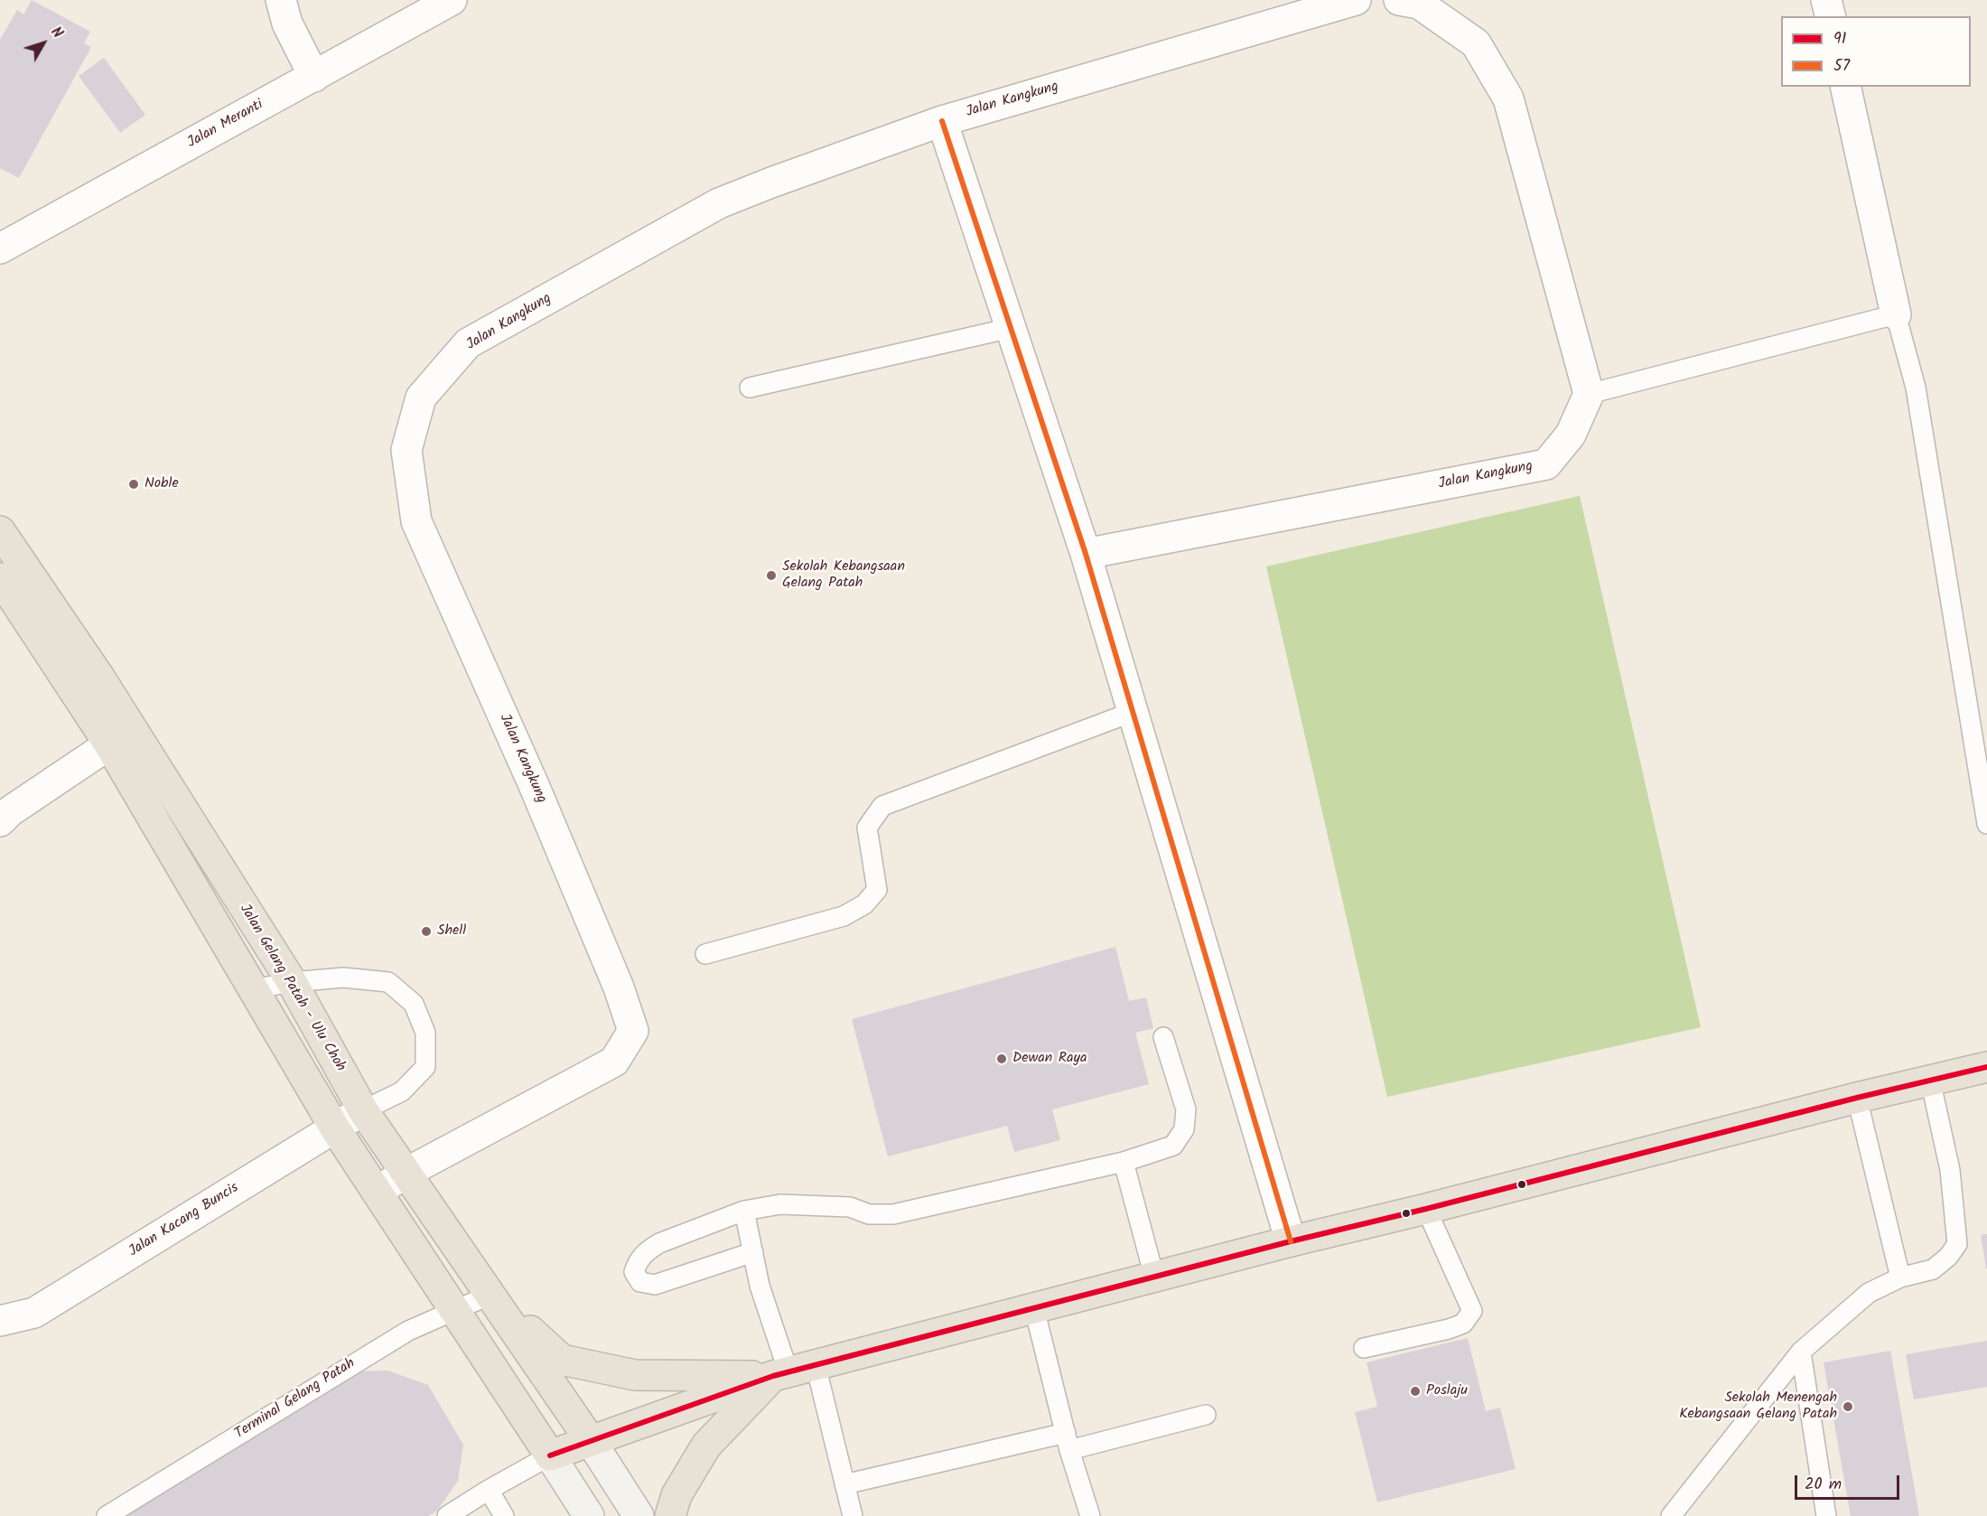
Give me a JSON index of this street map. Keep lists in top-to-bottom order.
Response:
{
  "streets": {
    "main road": ["Jalan Gelang Patah - Ulu Choh"],
    "street": ["Jalan Kangkung", "Jalan Meranti", "Jalan Kacang Buncis"],
    "lane": ["Terminal Gelang Patah"]
  },
  "crossings": [
    ["Jalan Kangkung", "Jalan Gelang Patah - Ulu Choh"],
    ["Jalan Gelang Patah - Ulu Choh", "Jalan Kacang Buncis"],
    ["Jalan Gelang Patah - Ulu Choh", "Terminal Gelang Patah"]
  ],
  "places": [
    "Noble",
    "Sekolah Kebangsaan Gelang Patah",
    "Shell",
    "Dewan Raya",
    "Poslaju",
    "Sekolah Menengah Kebangsaan Gelang Patah"
  ],
  "lines": ["transit line 57", "transit line 91"],
  "legend": ["91", "57"],
  "scale_bar": "20 m",
  "north": "top right"
}
